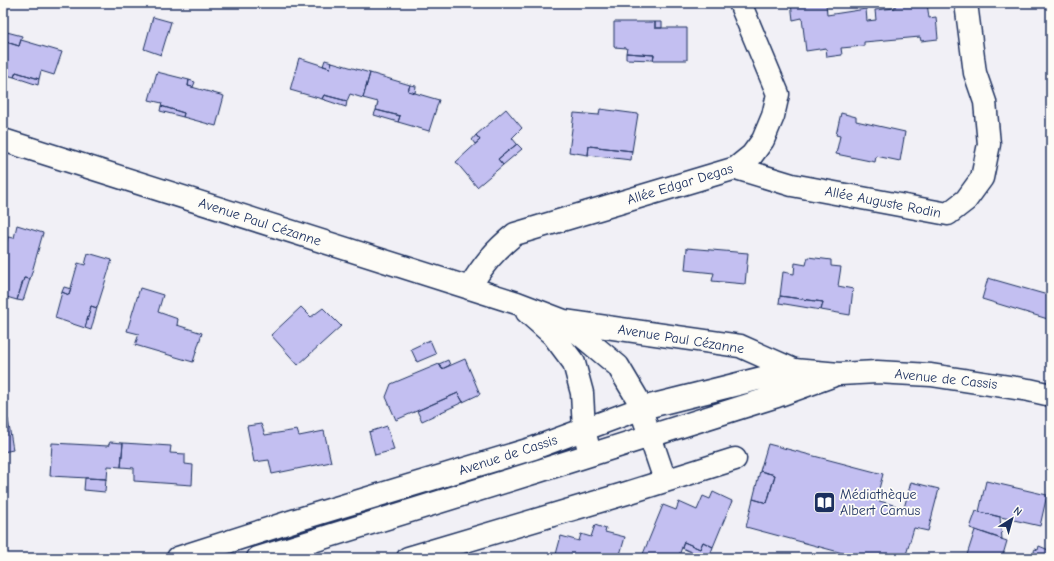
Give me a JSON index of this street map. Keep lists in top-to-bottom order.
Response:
{
  "streets": {
    "street": [
      "Allée Edgar Degas",
      "Allée Auguste Rodin",
      "Avenue Paul Cézanne",
      "Avenue de Cassis"
    ]
  },
  "crossings": [
    ["Allée Edgar Degas", "Allée Auguste Rodin"],
    ["Allée Edgar Degas", "Avenue Paul Cézanne"],
    ["Avenue Paul Cézanne", "Avenue de Cassis"]
  ],
  "places": {
    "library": ["Médiathèque Albert Camus"]
  },
  "north": "top right"
}
